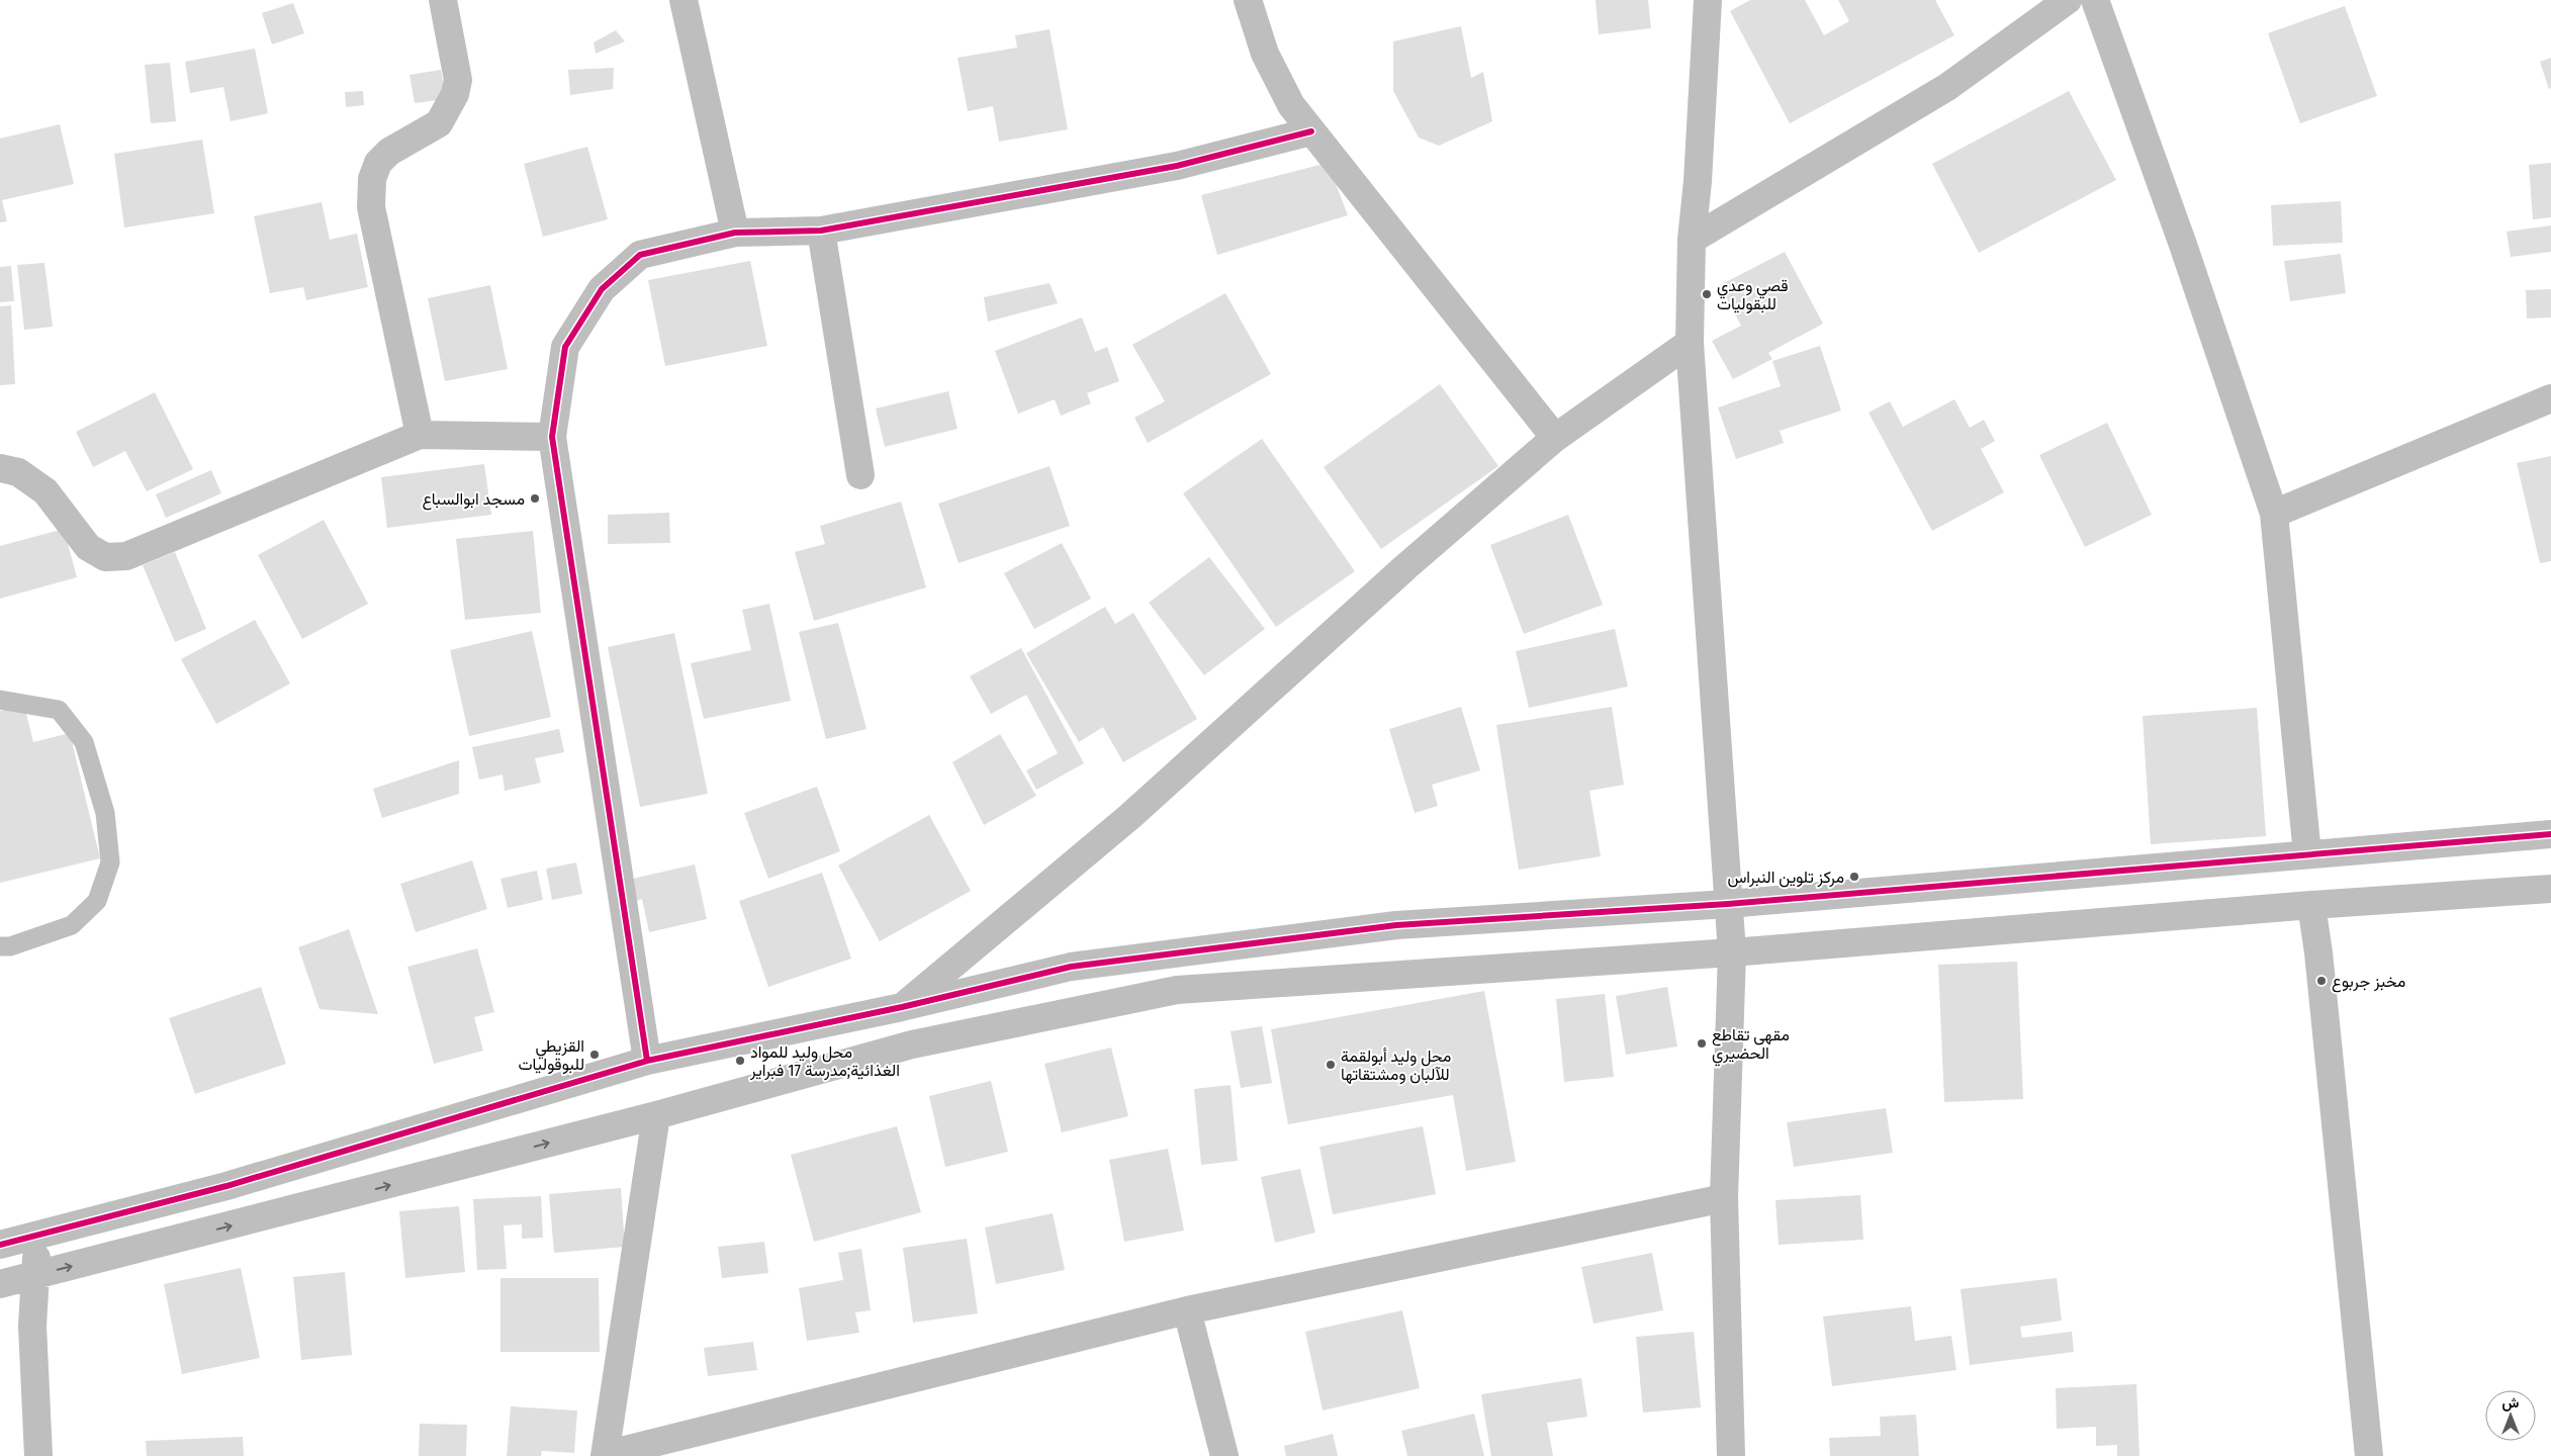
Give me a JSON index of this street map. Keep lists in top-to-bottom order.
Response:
{
  "places": [
    "قصي وعدي للبقوليات",
    "مسجد ابوالسباع",
    "مركز تلوين النبراس",
    "مخبز جربوع",
    "مقهى تقاطع الحضيري",
    "القزيطي للبوقوليات",
    "محل وليد للمواد الغذائية;مدرسة 17 فبراير",
    "محل وليد أبولقمة للآلبان ومشتقاتها"
  ],
  "north": "top"
}
